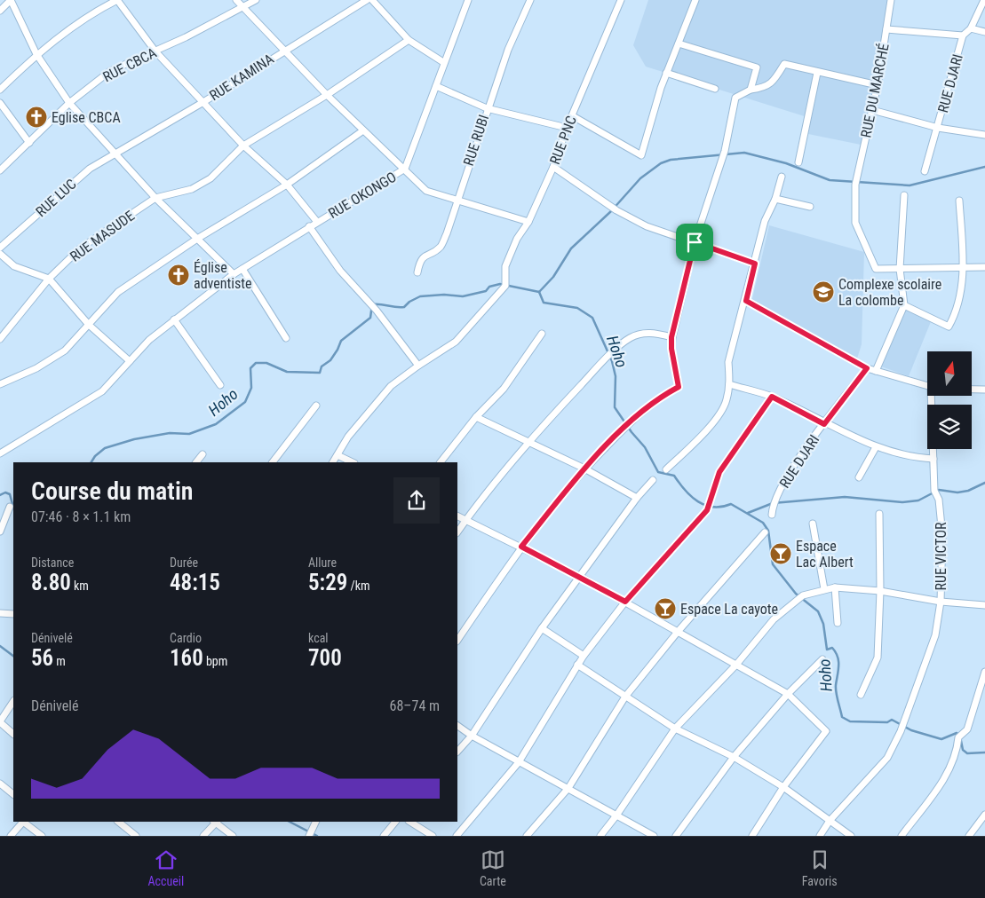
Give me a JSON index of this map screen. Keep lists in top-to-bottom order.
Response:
{
  "streets": {
    "street": [
      "RUE CBCA",
      "RUE KAMINA",
      "RUE DJARI",
      "RUE DU MARCHÉ",
      "RUE RUBI",
      "RUE PNC",
      "RUE OKONGO",
      "RUE LUC",
      "RUE MASUDE",
      "RUE VICTOR"
    ]
  },
  "crossings": [
    ["RUE KAMINA", "RUE LUC"]
  ],
  "water": ["Hoho"],
  "places": {
    "church": ["Eglise CBCA", "Église adventiste"],
    "school or university": ["Complexe scolaire La colombe"],
    "bar": ["Espace Lac Albert", "Espace La cayote"]
  },
  "north": "top",
  "page": {
    "heading": ["Course du matin", "07:46 · 8 × 1.1 km"],
    "stats": [
      ["Distance", "8.80 km"],
      ["Durée", "48:15"],
      ["Allure", "5:29 /km"],
      ["Dénivelé", "56 m"],
      ["Cardio", "160 bpm"],
      ["kcal", "700"]
    ],
    "chart": ["Dénivelé", "68–74 m"],
    "tabs": ["Accueil", "Carte", "Favoris"]
  }
}
